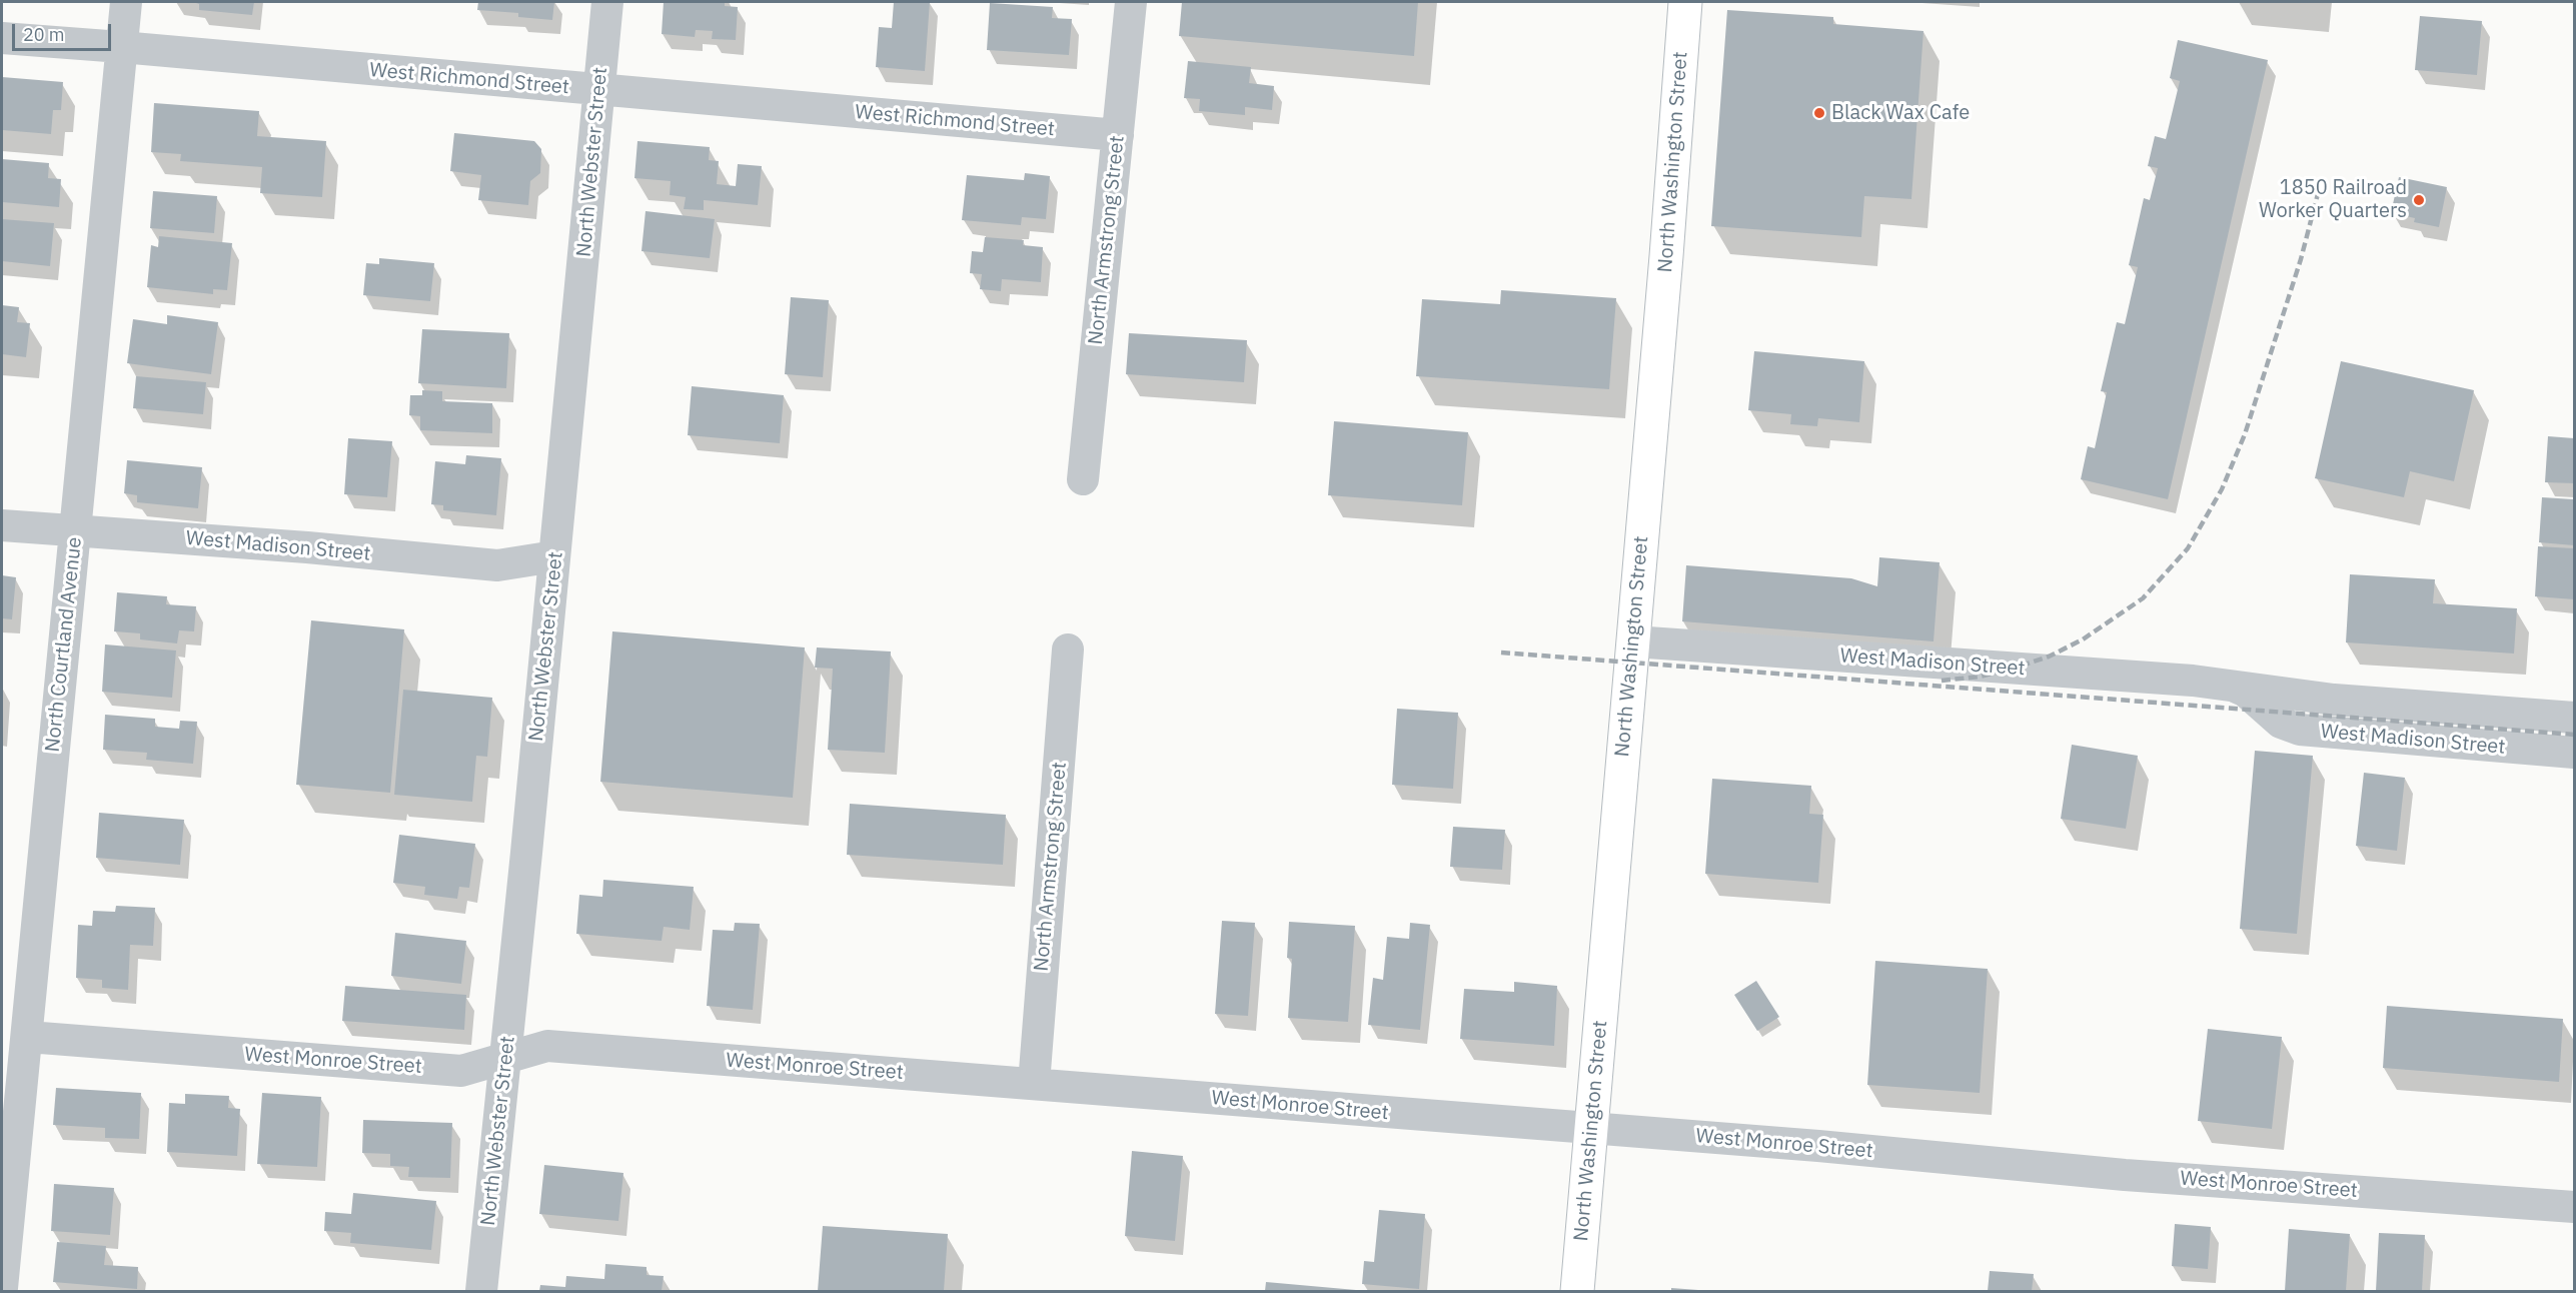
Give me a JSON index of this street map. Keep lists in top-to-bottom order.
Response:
{
  "streets": {
    "main road": ["North Washington Street"],
    "street": [
      "West Richmond Street",
      "North Webster Street",
      "North Armstrong Street",
      "West Madison Street",
      "North Courtland Avenue",
      "West Monroe Street"
    ]
  },
  "crossings": [
    ["West Richmond Street", "North Webster Street"],
    ["West Richmond Street", "North Armstrong Street"],
    ["West Richmond Street", "North Courtland Avenue"],
    ["North Webster Street", "West Madison Street"],
    ["North Webster Street", "West Monroe Street"],
    ["North Washington Street", "West Madison Street"],
    ["North Washington Street", "West Monroe Street"],
    ["North Armstrong Street", "West Monroe Street"],
    ["West Madison Street", "North Courtland Avenue"],
    ["North Courtland Avenue", "West Monroe Street"]
  ],
  "places": ["Black Wax Cafe", "1850 Railroad Worker Quarters"],
  "scale_bar": "20 m"
}
